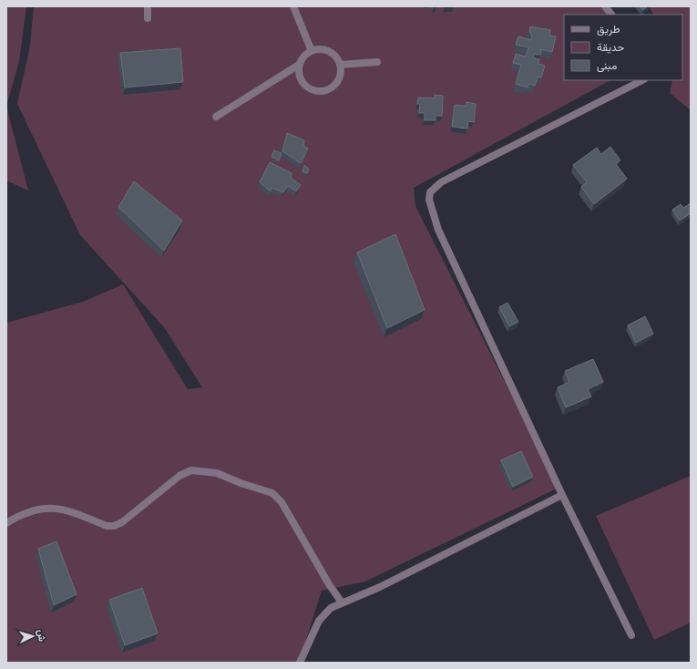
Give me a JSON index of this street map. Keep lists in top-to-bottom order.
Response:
{
  "legend": ["طريق", "حديقة", "مبنى"],
  "north": "right"
}
